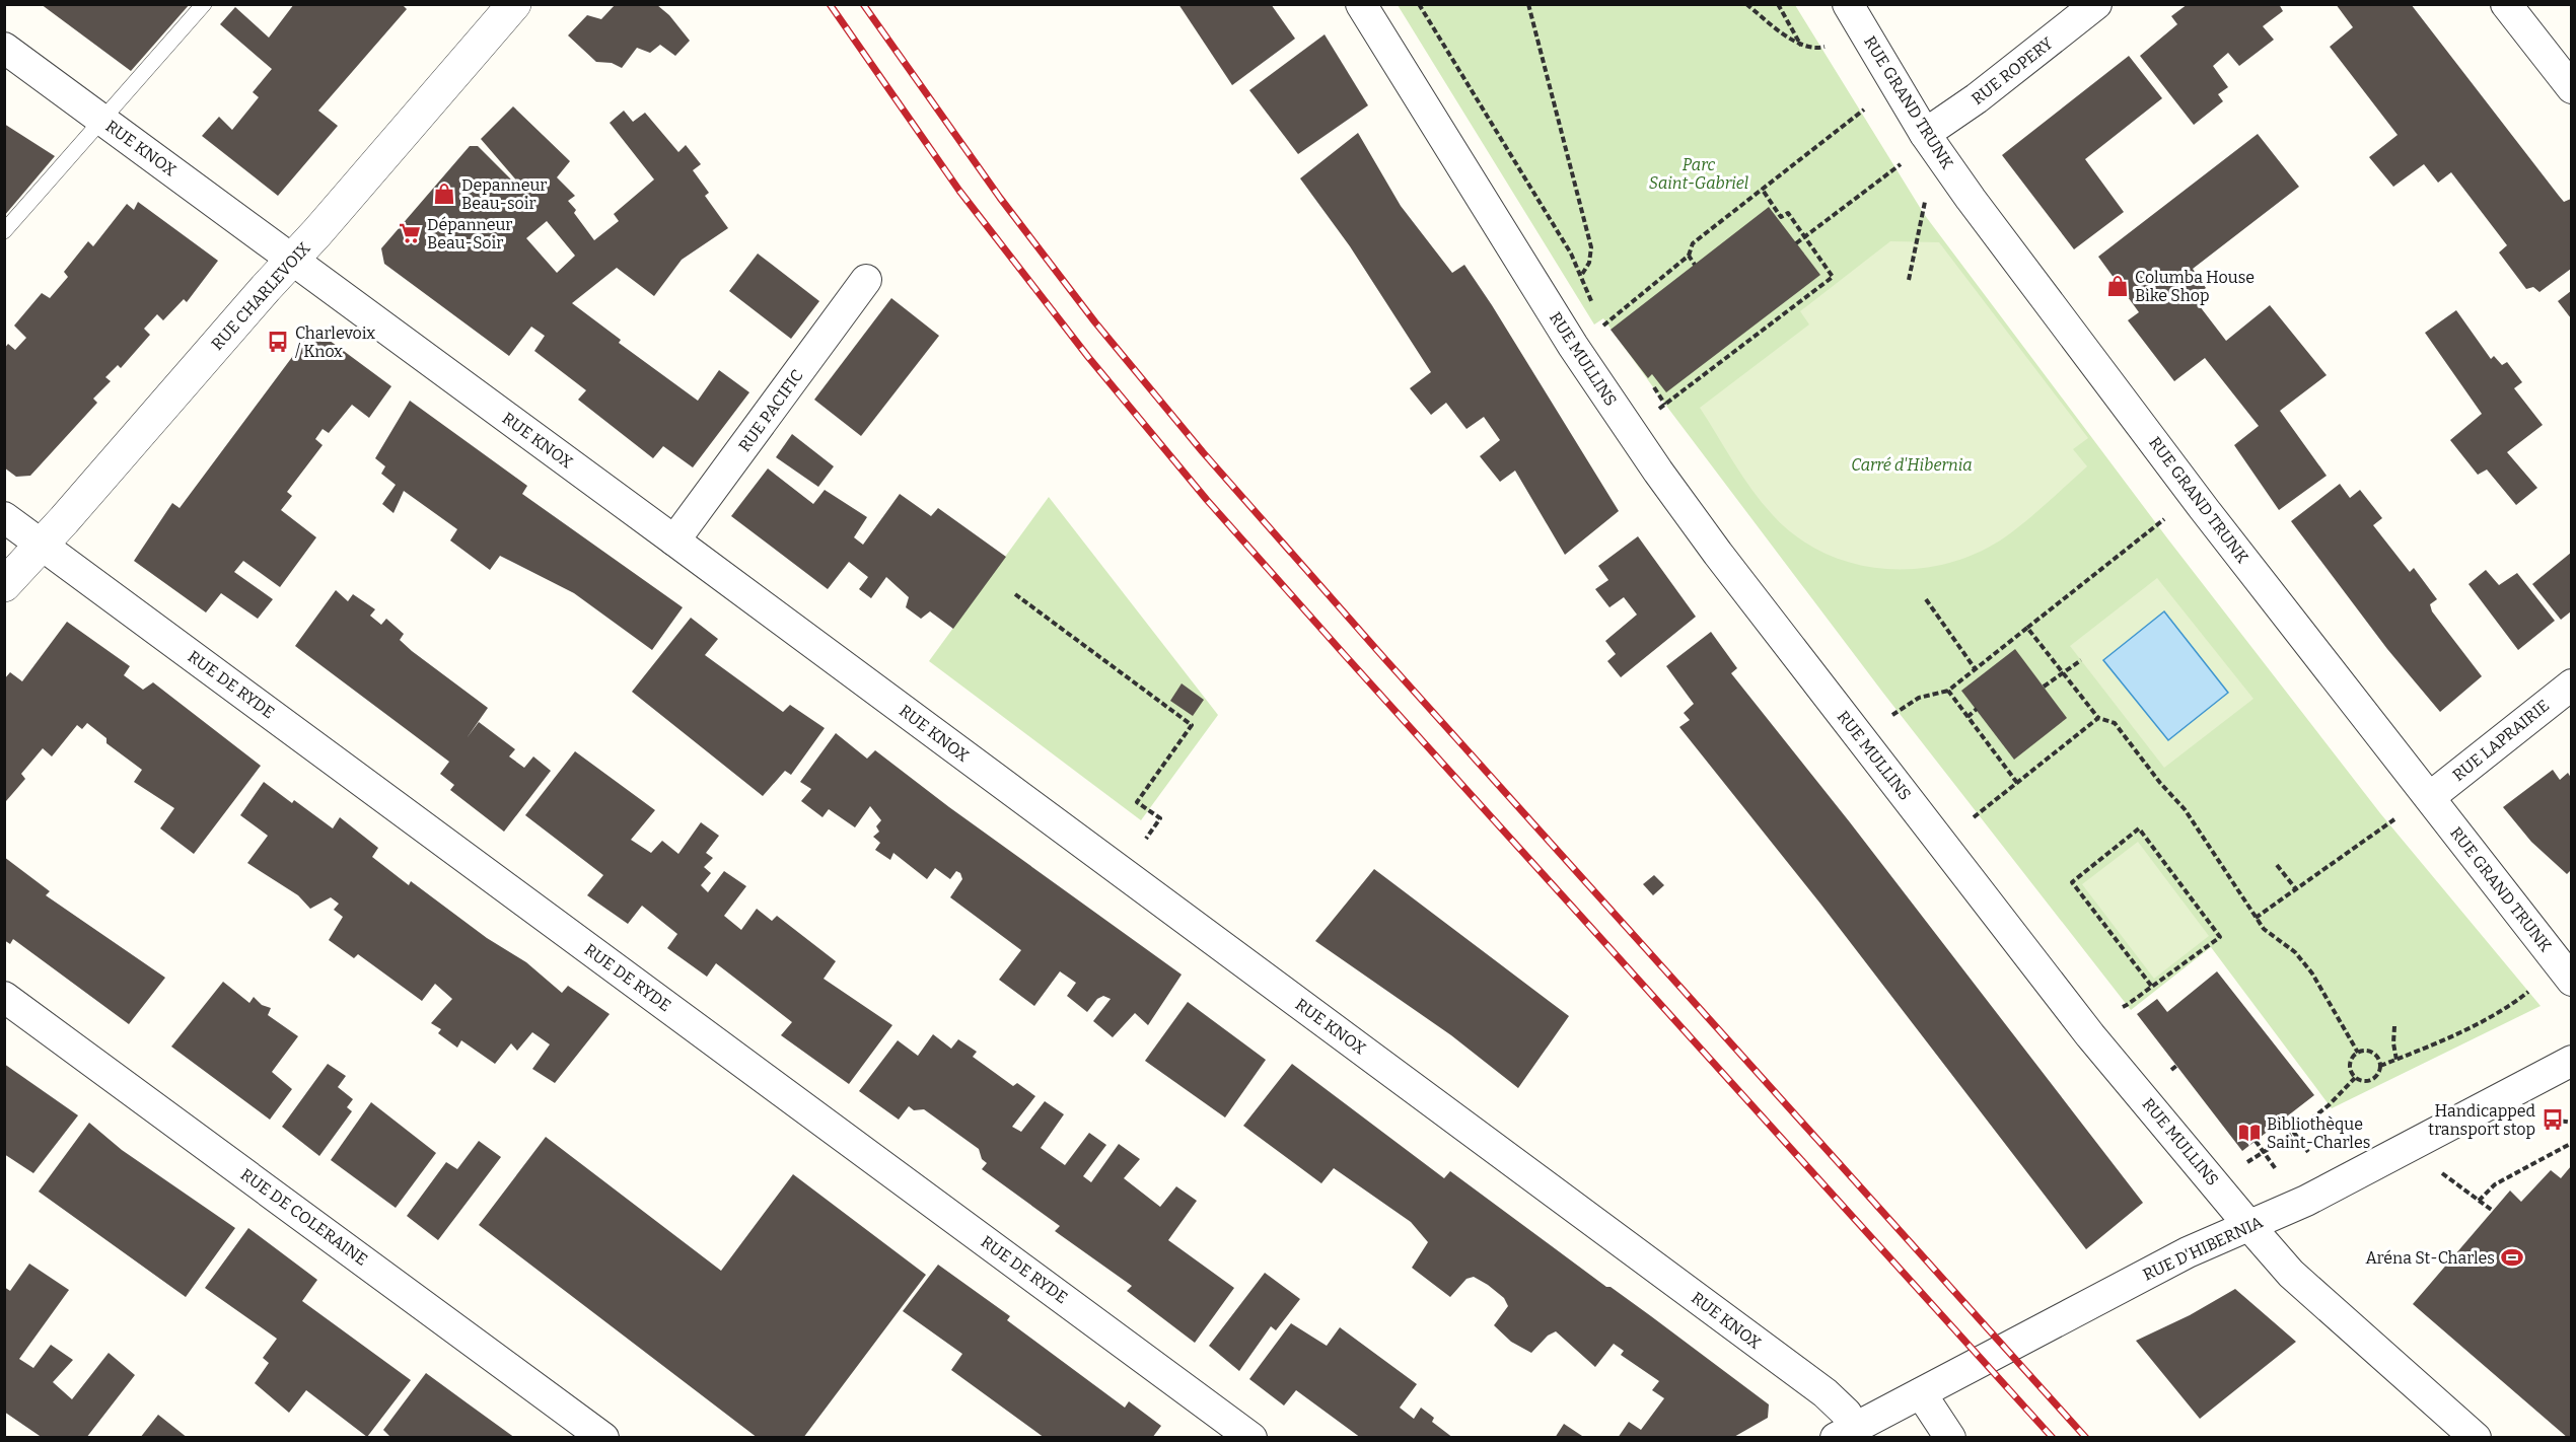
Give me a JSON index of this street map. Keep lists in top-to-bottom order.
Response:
{
  "streets": {
    "street": [
      "RUE ROPERY",
      "RUE GRAND TRUNK",
      "RUE KNOX",
      "RUE CHARLEVOIX",
      "RUE MULLINS",
      "RUE PACIFIC",
      "RUE DE RYDE",
      "RUE LAPRAIRIE",
      "RUE DE COLERAINE",
      "RUE D'HIBERNIA"
    ]
  },
  "crossings": [
    ["RUE ROPERY", "RUE GRAND TRUNK"],
    ["RUE GRAND TRUNK", "RUE LAPRAIRIE"],
    ["RUE KNOX", "RUE CHARLEVOIX"],
    ["RUE KNOX", "RUE PACIFIC"],
    ["RUE KNOX", "RUE D'HIBERNIA"],
    ["RUE CHARLEVOIX", "RUE DE RYDE"],
    ["RUE MULLINS", "RUE D'HIBERNIA"]
  ],
  "parks": ["Parc Saint-Gabriel", "Carré d'Hibernia"],
  "places": {
    "shop": ["Depanneur Beau-soir", "Columba House Bike Shop"],
    "supermarket": ["Dépanneur Beau-Soir"],
    "bus stop": ["Charlevoix / Knox", "Handicapped transport stop"],
    "library": ["Bibliothèque Saint-Charles"],
    "sports": ["Aréna St-Charles"]
  }
}
